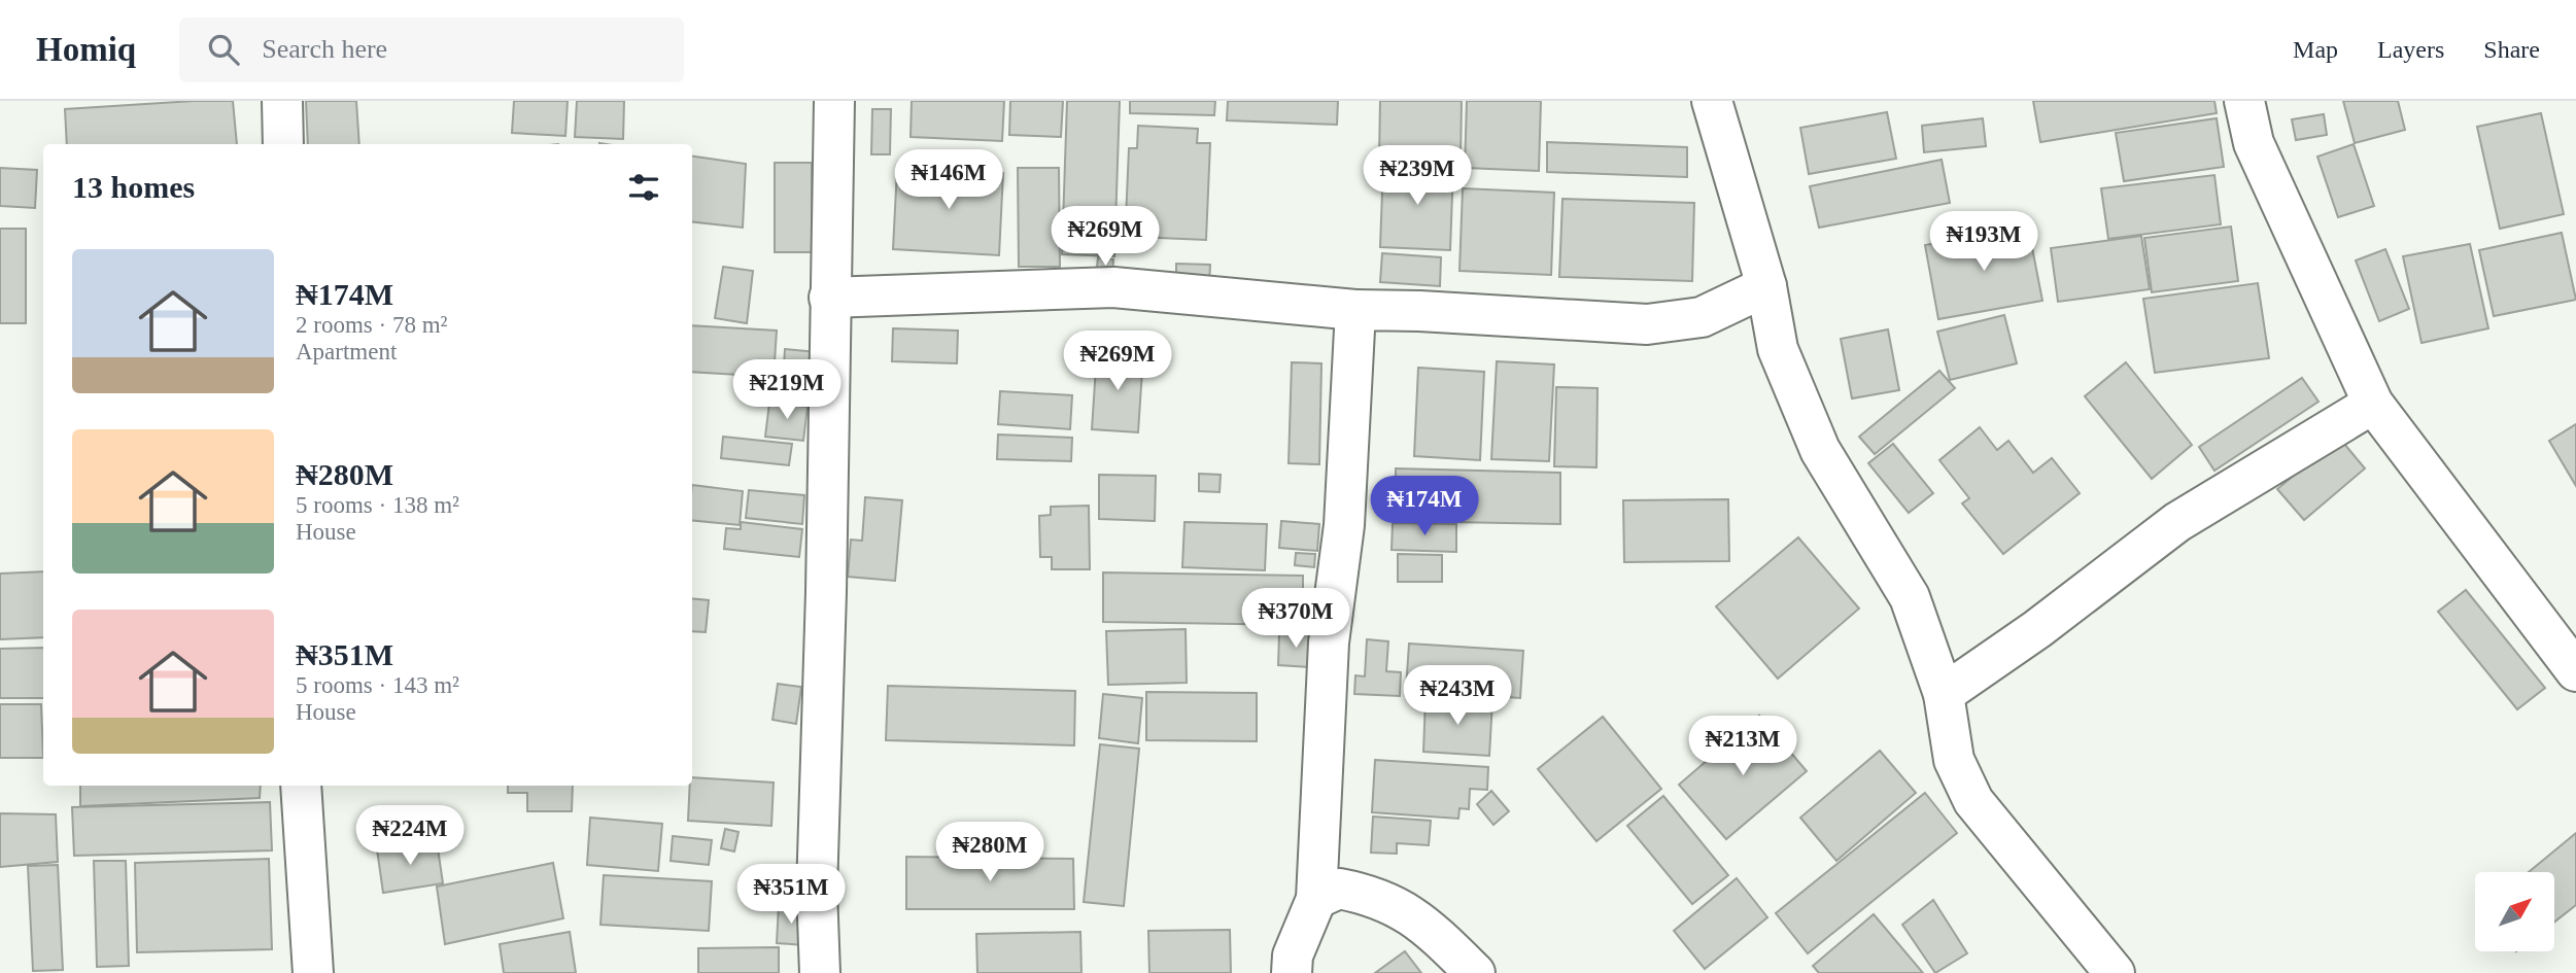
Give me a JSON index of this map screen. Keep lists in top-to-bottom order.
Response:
{
  "north": "top right",
  "page": {
    "header": "Homiq",
    "search": "Search here",
    "nav": ["Map", "Layers", "Share"],
    "heading": "13 homes",
    "price": [
      "₦239M",
      "₦146M",
      "₦269M",
      "₦193M",
      "₦269M",
      "₦219M",
      "₦174M",
      "₦370M",
      "₦243M",
      "₦213M",
      "₦224M",
      "₦280M",
      "₦351M"
    ],
    "list": [
      {
        "name": "₦174M",
        "note": "2 rooms · 78 m² · Apartment"
      },
      {
        "name": "₦280M",
        "note": "5 rooms · 138 m² · House"
      },
      {
        "name": "₦351M",
        "note": "5 rooms · 143 m² · House"
      }
    ]
  }
}
